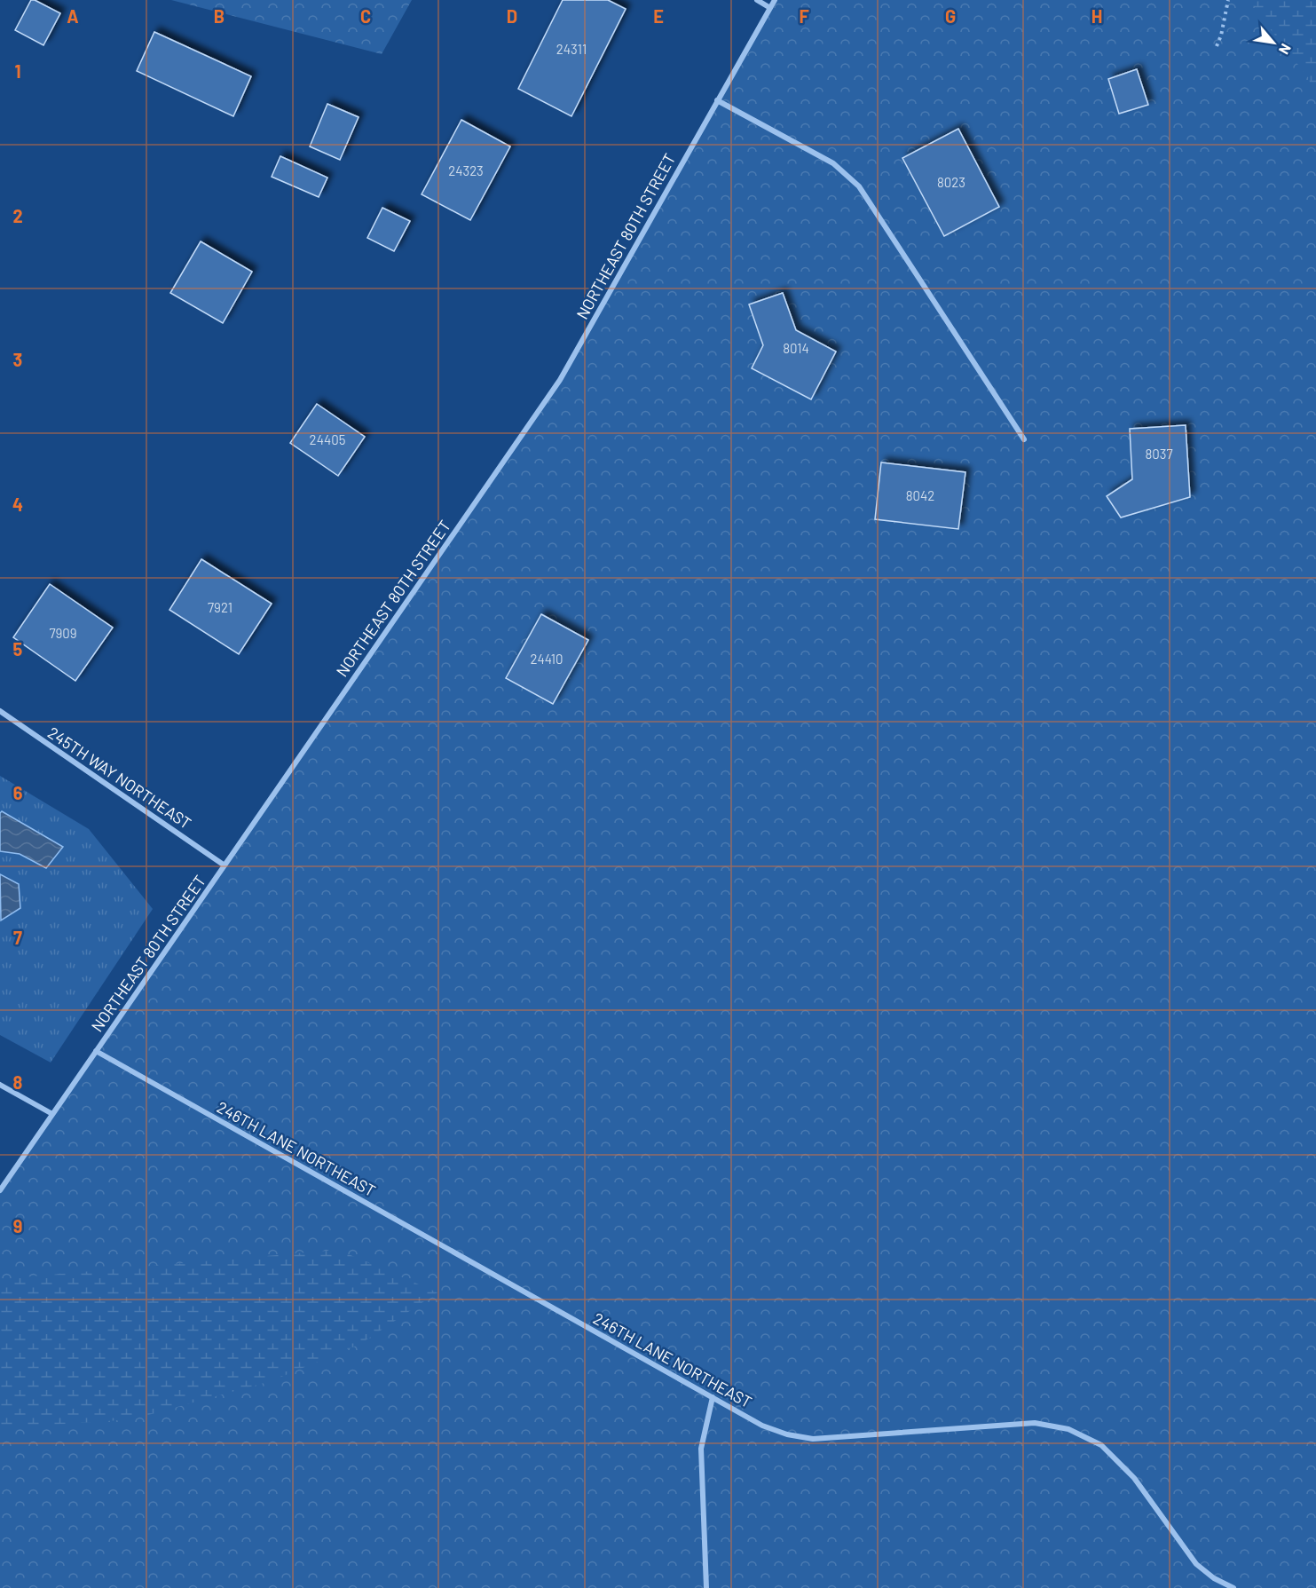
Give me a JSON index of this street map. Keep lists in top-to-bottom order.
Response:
{
  "streets": {
    "street": ["NORTHEAST 80TH STREET", "245TH WAY NORTHEAST", "246TH LANE NORTHEAST"]
  },
  "crossings": [
    ["NORTHEAST 80TH STREET", "245TH WAY NORTHEAST"],
    ["NORTHEAST 80TH STREET", "246TH LANE NORTHEAST"]
  ],
  "house_numbers": [
    "24311",
    "24323",
    "8023",
    "8014",
    "24405",
    "8037",
    "8042",
    "7921",
    "7909",
    "24410"
  ],
  "north": "bottom right",
  "grid": {
    "columns": [
      "A",
      "B",
      "C",
      "D",
      "E",
      "F",
      "G",
      "H"
    ],
    "rows": [
      "1",
      "2",
      "3",
      "4",
      "5",
      "6",
      "7",
      "8",
      "9"
    ]
  }
}
